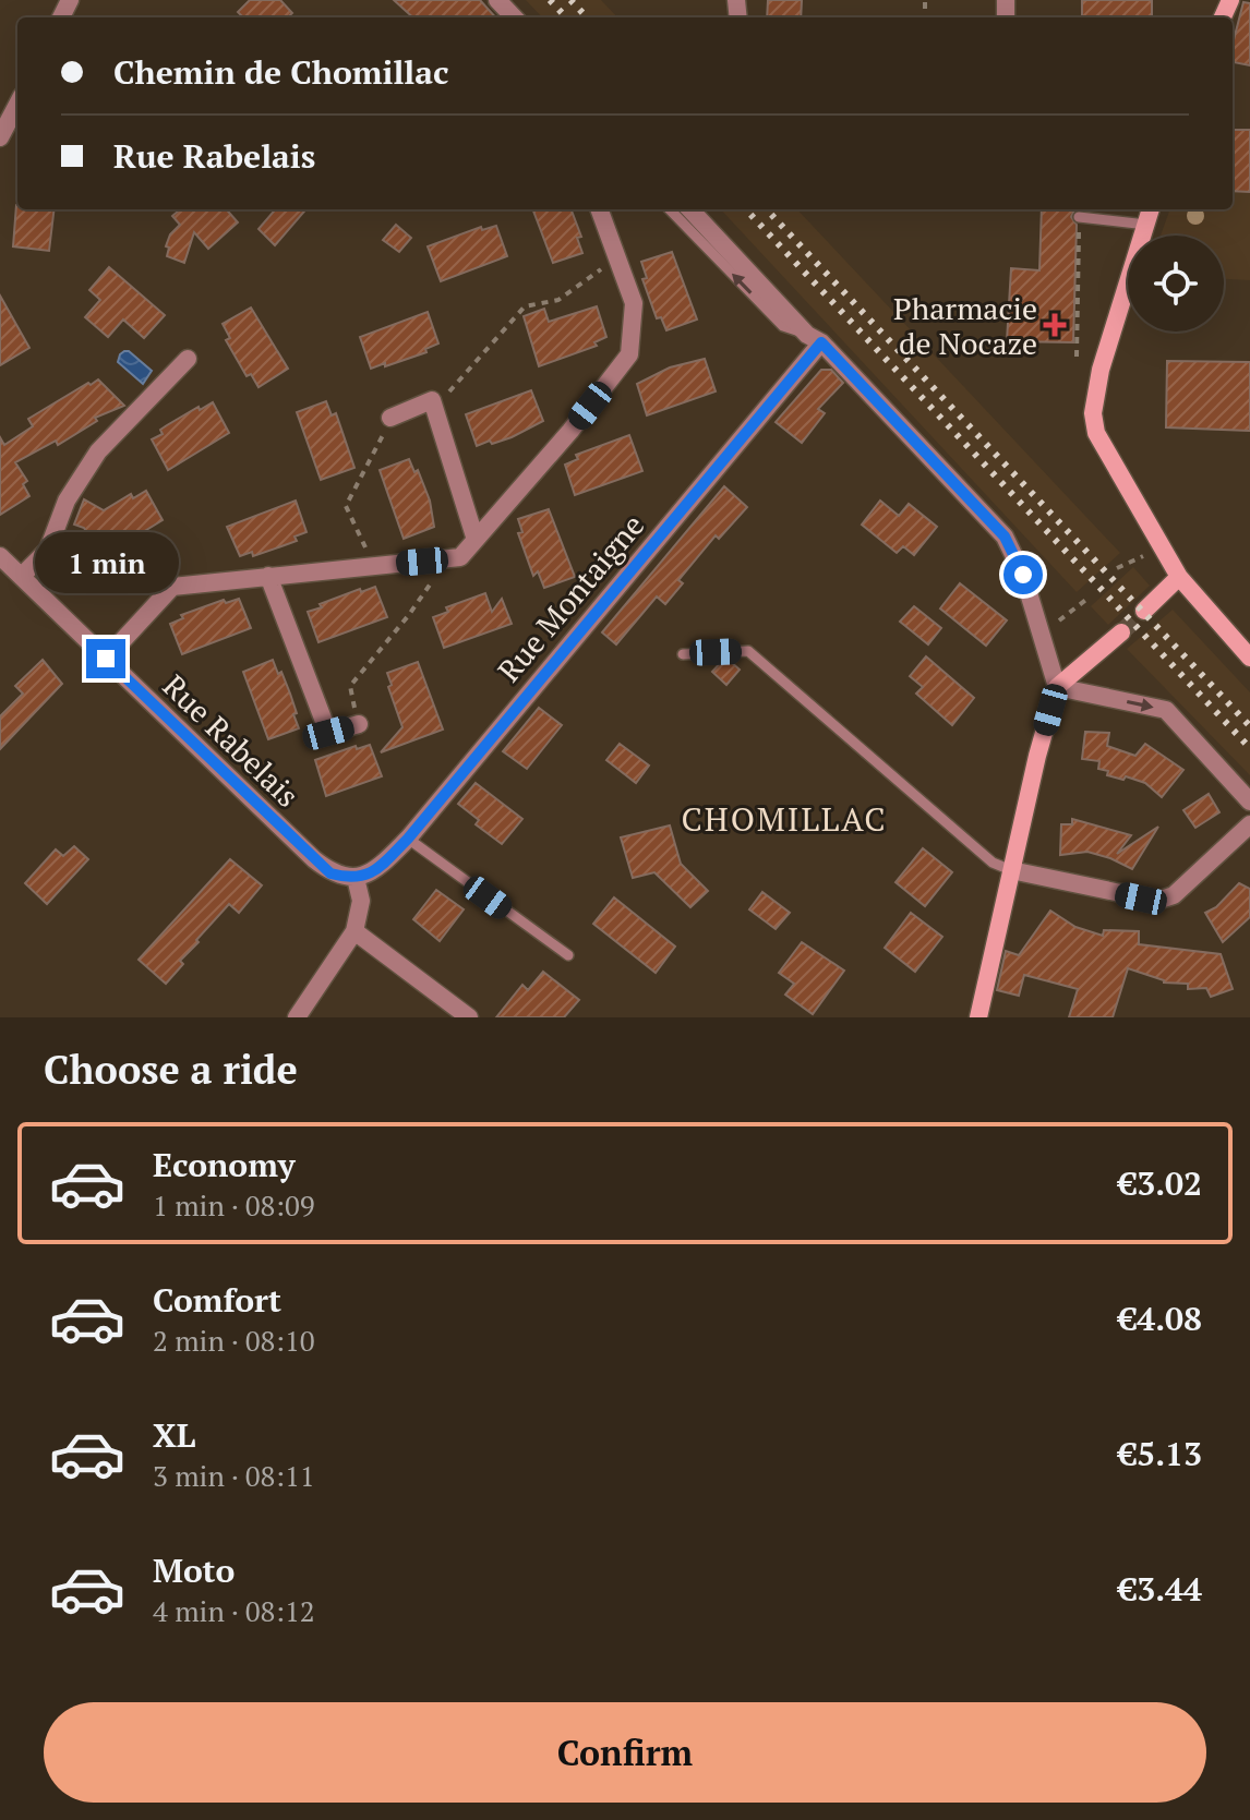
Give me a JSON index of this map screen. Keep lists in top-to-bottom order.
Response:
{
  "streets": {
    "street": ["Rue Montaigne", "Rue Rabelais"]
  },
  "crossings": [
    ["Rue Montaigne", "Rue Rabelais"]
  ],
  "districts": ["CHOMILLAC"],
  "places": {
    "health": ["Pharmacie de Nocaze"]
  },
  "page": {
    "banner": ["Chemin de Chomillac", "Rue Rabelais"],
    "bubble": "1 min",
    "heading": "Choose a ride",
    "list": [
      {
        "name": "Economy",
        "note": "1 min · 08:09",
        "value": "€3.02"
      },
      {
        "name": "Comfort",
        "note": "2 min · 08:10",
        "value": "€4.08"
      },
      {
        "name": "XL",
        "note": "3 min · 08:11",
        "value": "€5.13"
      },
      {
        "name": "Moto",
        "note": "4 min · 08:12",
        "value": "€3.44"
      }
    ],
    "buttons": "Confirm"
  }
}
